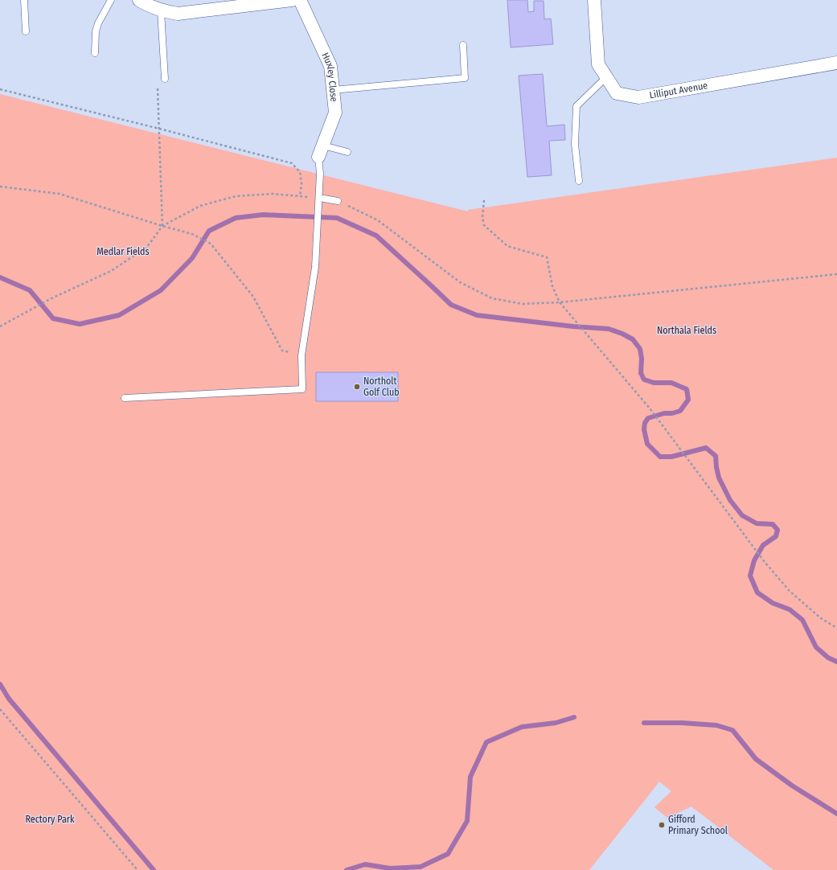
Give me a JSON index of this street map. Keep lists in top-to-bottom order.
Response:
{
  "streets": {
    "street": ["Huxley Close", "Lilliput Avenue"]
  },
  "parks": ["Medlar Fields", "Northala Fields", "Rectory Park"],
  "places": ["Northolt Golf Club", "Gifford Primary School"]
}
